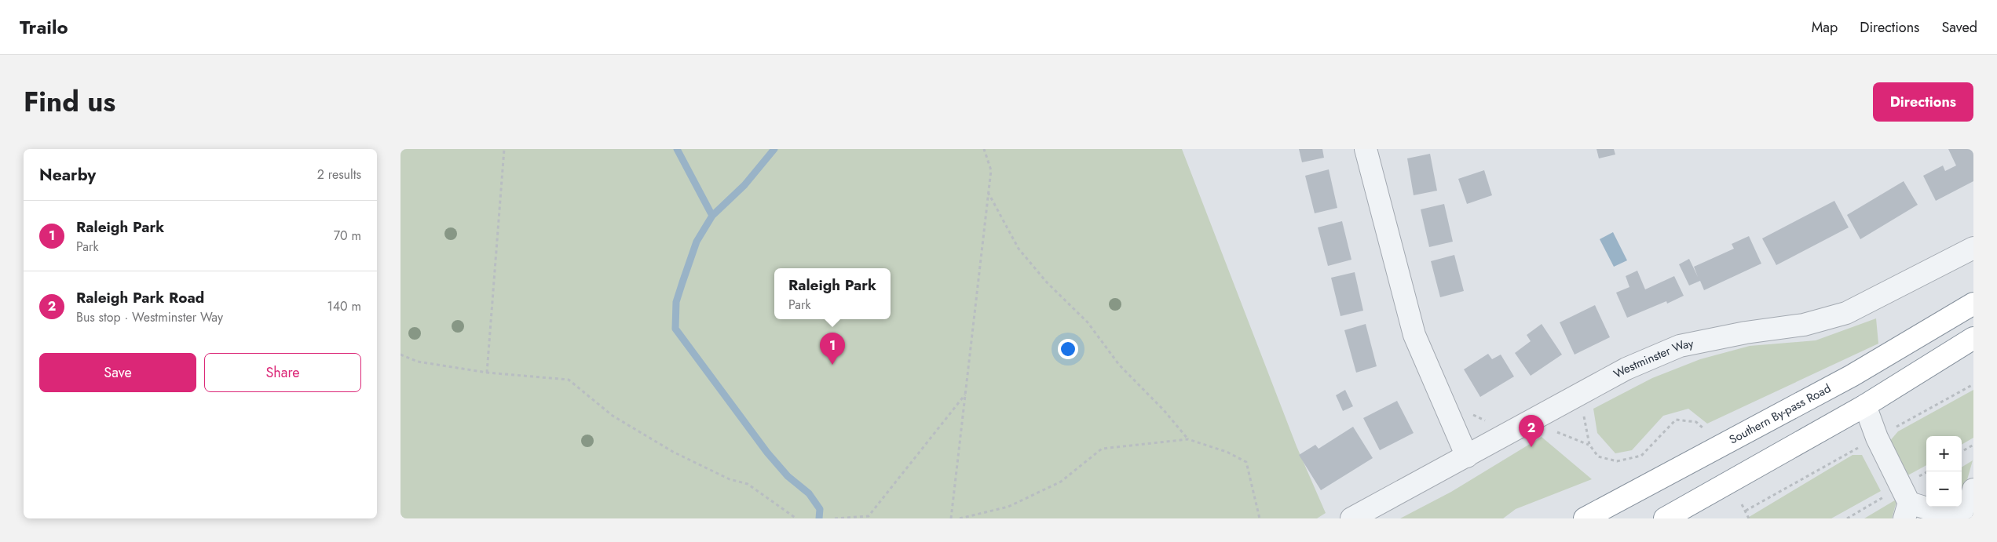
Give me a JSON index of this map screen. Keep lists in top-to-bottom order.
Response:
{
  "streets": {
    "highway": ["Southern By-pass Road"],
    "street": ["Westminster Way"]
  },
  "page": {
    "header": "Trailo",
    "nav": ["Map", "Directions", "Saved"],
    "title": "Find us",
    "buttons": [
      "Directions",
      ["Save", "Share"]
    ],
    "heading": ["Nearby", "2 results"],
    "list": [
      {
        "mark": "1",
        "name": "Raleigh Park",
        "note": "Park",
        "value": "70 m"
      },
      {
        "mark": "2",
        "name": "Raleigh Park Road",
        "note": "Bus stop · Westminster Way",
        "value": "140 m"
      }
    ],
    "popup": ["Raleigh Park", "Park"],
    "pins": ["1", "2"],
    "map_buttons": ["+", "−"]
  }
}
